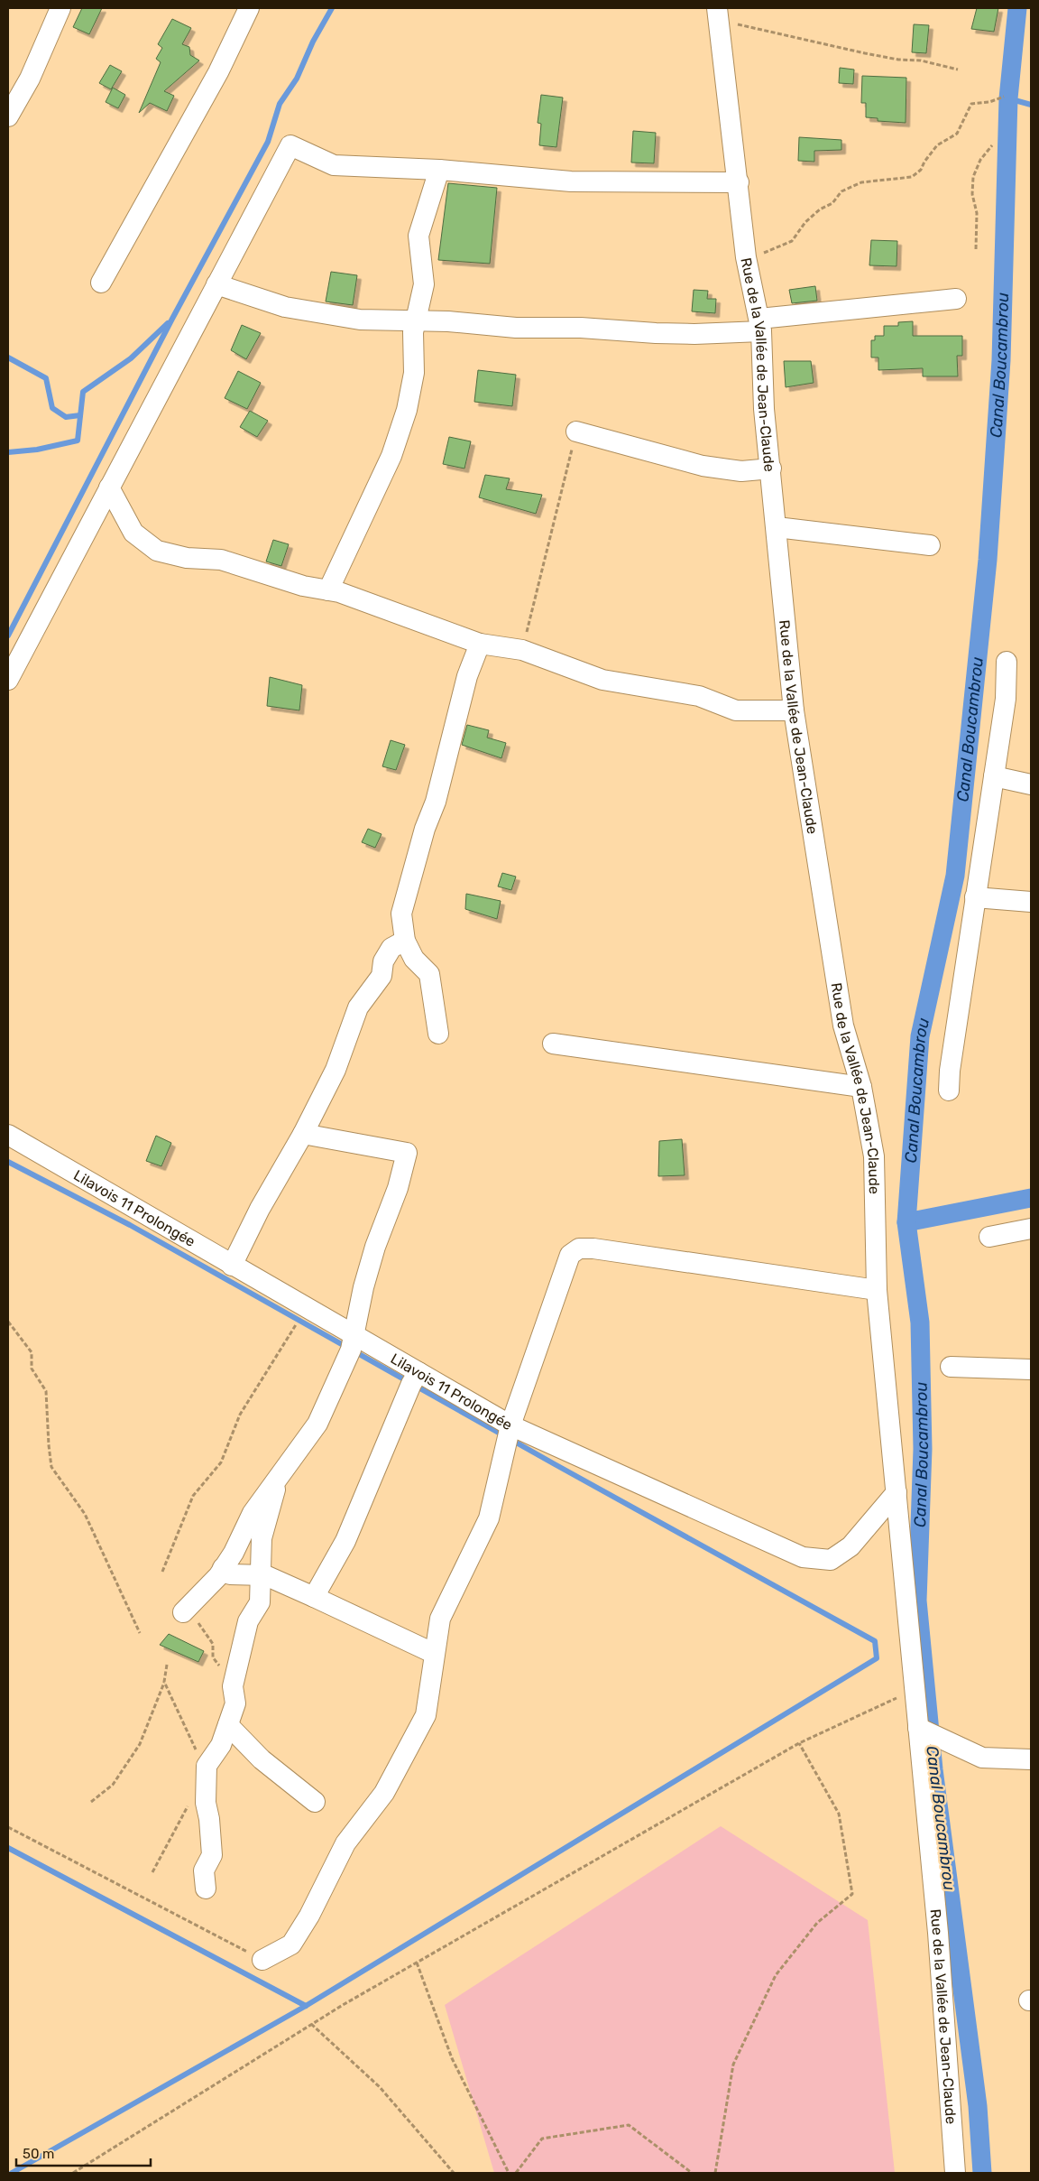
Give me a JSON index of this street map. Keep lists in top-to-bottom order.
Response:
{
  "streets": {
    "street": ["Rue de la Vallée de Jean-Claude", "Lilavois 11 Prolongée"]
  },
  "crossings": [
    ["Rue de la Vallée de Jean-Claude", "Lilavois 11 Prolongée"]
  ],
  "water": ["Canal Boucambrou"],
  "scale_bar": "50 m"
}
